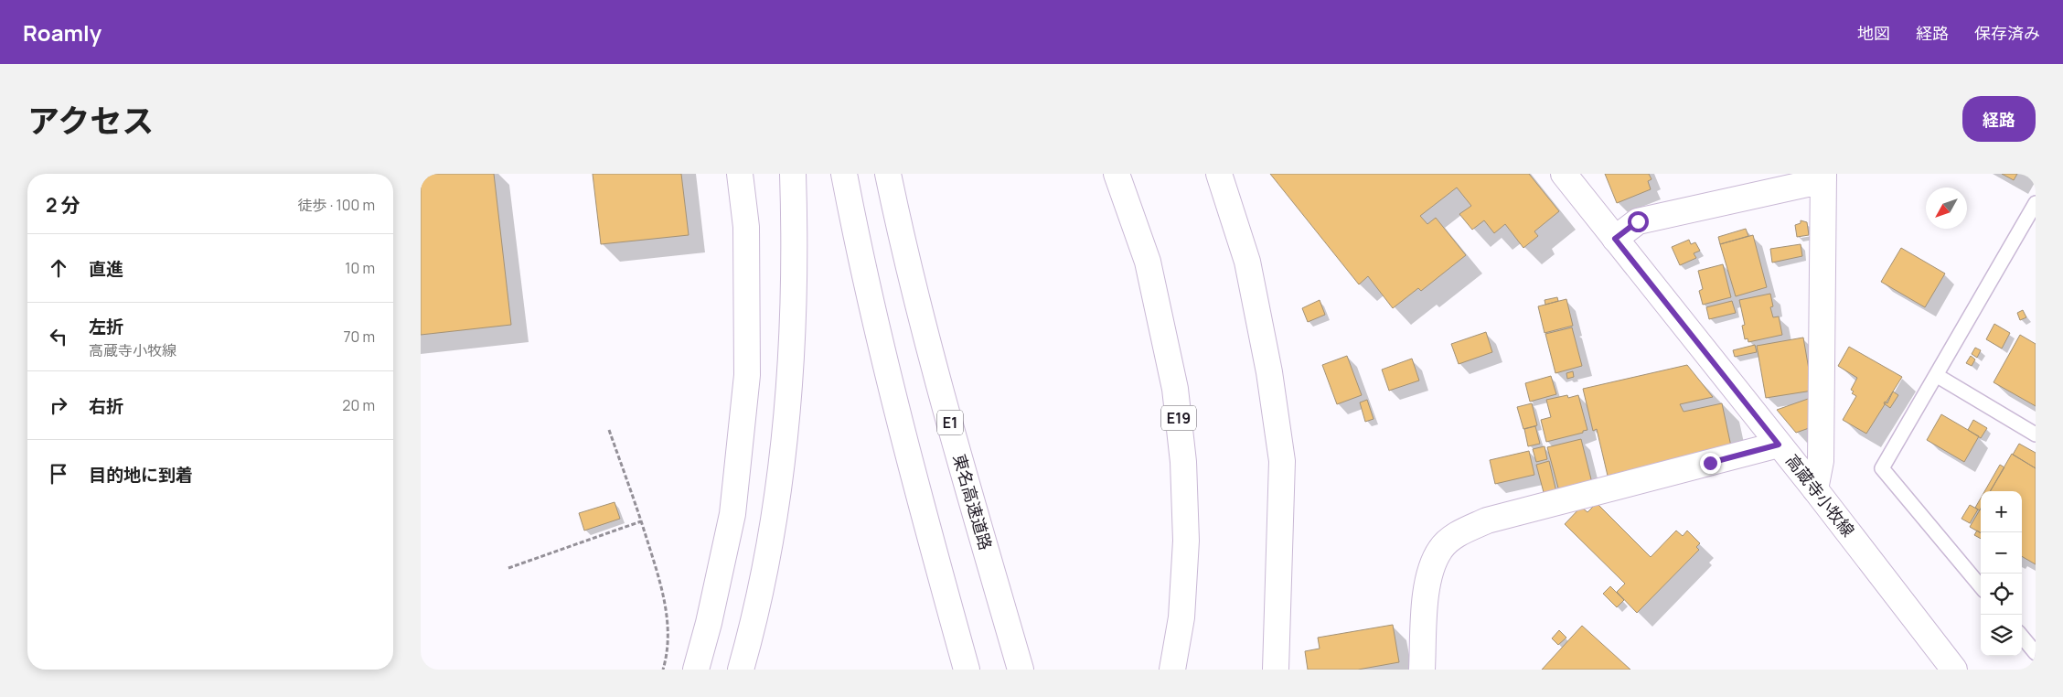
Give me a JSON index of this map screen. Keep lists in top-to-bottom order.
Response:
{
  "streets": {
    "main road": [
      "E19",
      "E1",
      "高蔵寺小牧線",
      "東名高速道路"
    ]
  },
  "north": "bottom left",
  "page": {
    "header": "Roamly",
    "nav": ["地図", "経路", "保存済み"],
    "title": "アクセス",
    "buttons": "経路",
    "heading": ["2 分", "徒歩 · 100 m"],
    "list": [
      ["直進", "10 m"],
      ["左折", "高蔵寺小牧線", "70 m"],
      ["右折", "20 m"],
      "目的地に到着"
    ],
    "map_buttons": ["+", "−"]
  }
}
